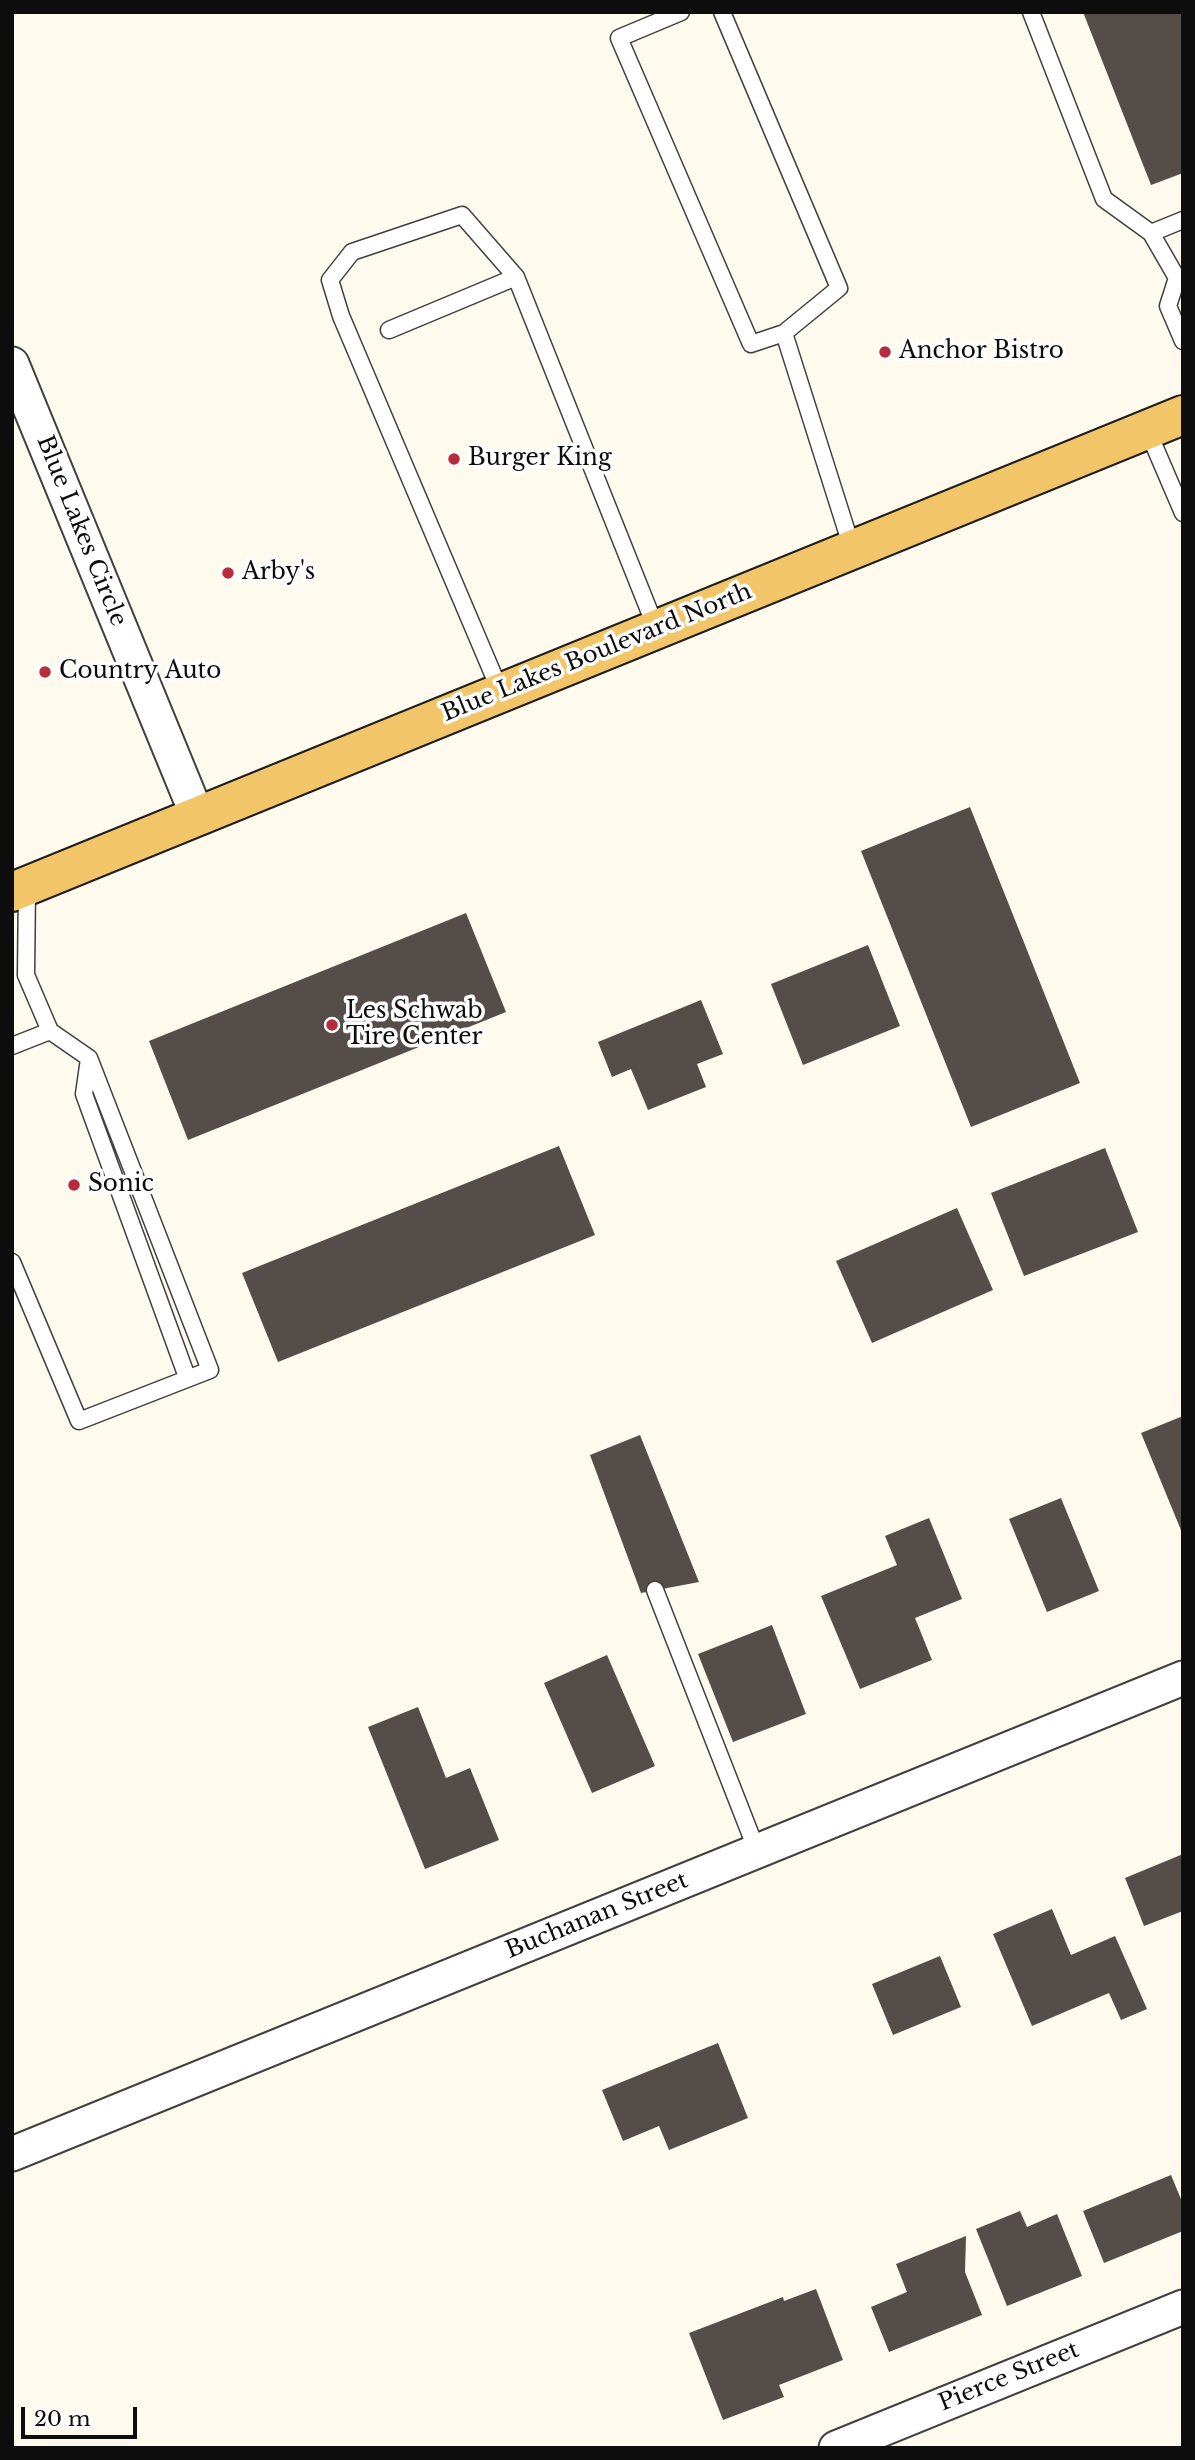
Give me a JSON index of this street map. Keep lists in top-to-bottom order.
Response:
{
  "streets": {
    "main road": ["Blue Lakes Boulevard North"],
    "street": ["Blue Lakes Circle", "Buchanan Street", "Pierce Street"]
  },
  "crossings": [
    ["Blue Lakes Circle", "Blue Lakes Boulevard North"]
  ],
  "places": [
    "Anchor Bistro",
    "Burger King",
    "Arby's",
    "Country Auto",
    "Les Schwab Tire Center",
    "Sonic"
  ],
  "scale_bar": "20 m"
}
